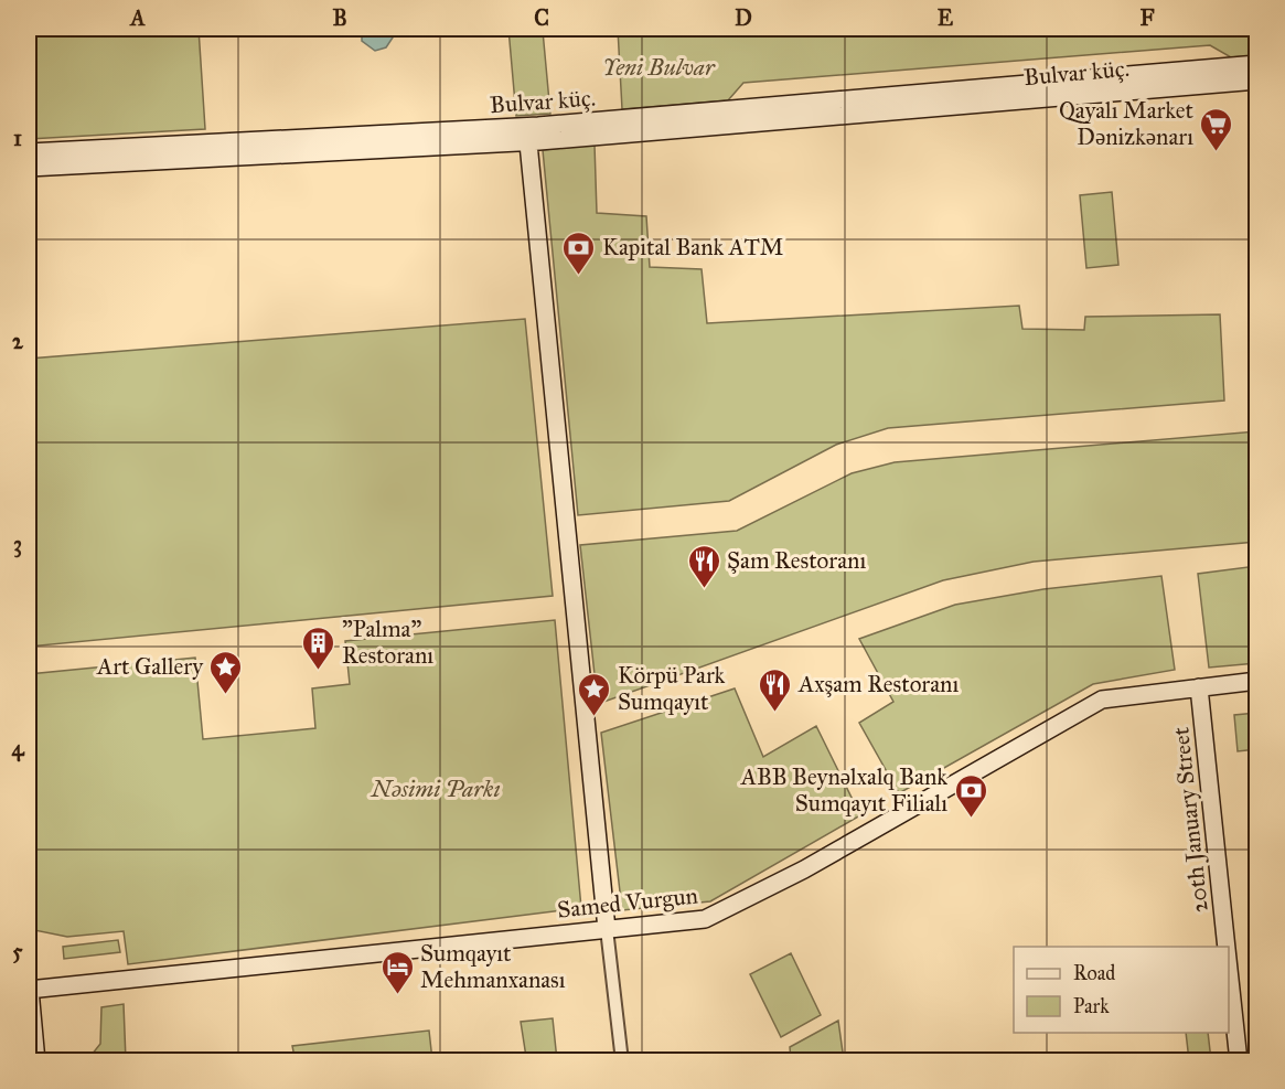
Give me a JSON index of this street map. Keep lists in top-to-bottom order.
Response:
{
  "streets": {
    "street": ["Bulvar küç.", "20th January Street", "Samed Vurgun"]
  },
  "crossings": [
    ["20th January Street", "Samed Vurgun"]
  ],
  "parks": ["Yeni Bulvar", "Nəsimi Parkı"],
  "places": {
    "supermarket": ["Qayalı Market Dənizkənarı"],
    "bank": ["Kapital Bank ATM", "ABB Beynəlxalq Bank Sumqayıt Filialı"],
    "restaurant": ["Şam Restoranı", "Axşam Restoranı"],
    "building": ["\"Palma\" Restoranı"],
    "place": ["Art Gallery", "Körpü Park Sumqayıt"],
    "hotel": ["Sumqayıt Mehmanxanası"]
  },
  "legend": ["Road", "Park"],
  "grid": {
    "columns": [
      "A",
      "B",
      "C",
      "D",
      "E",
      "F"
    ],
    "rows": [
      "1",
      "2",
      "3",
      "4",
      "5"
    ]
  }
}
